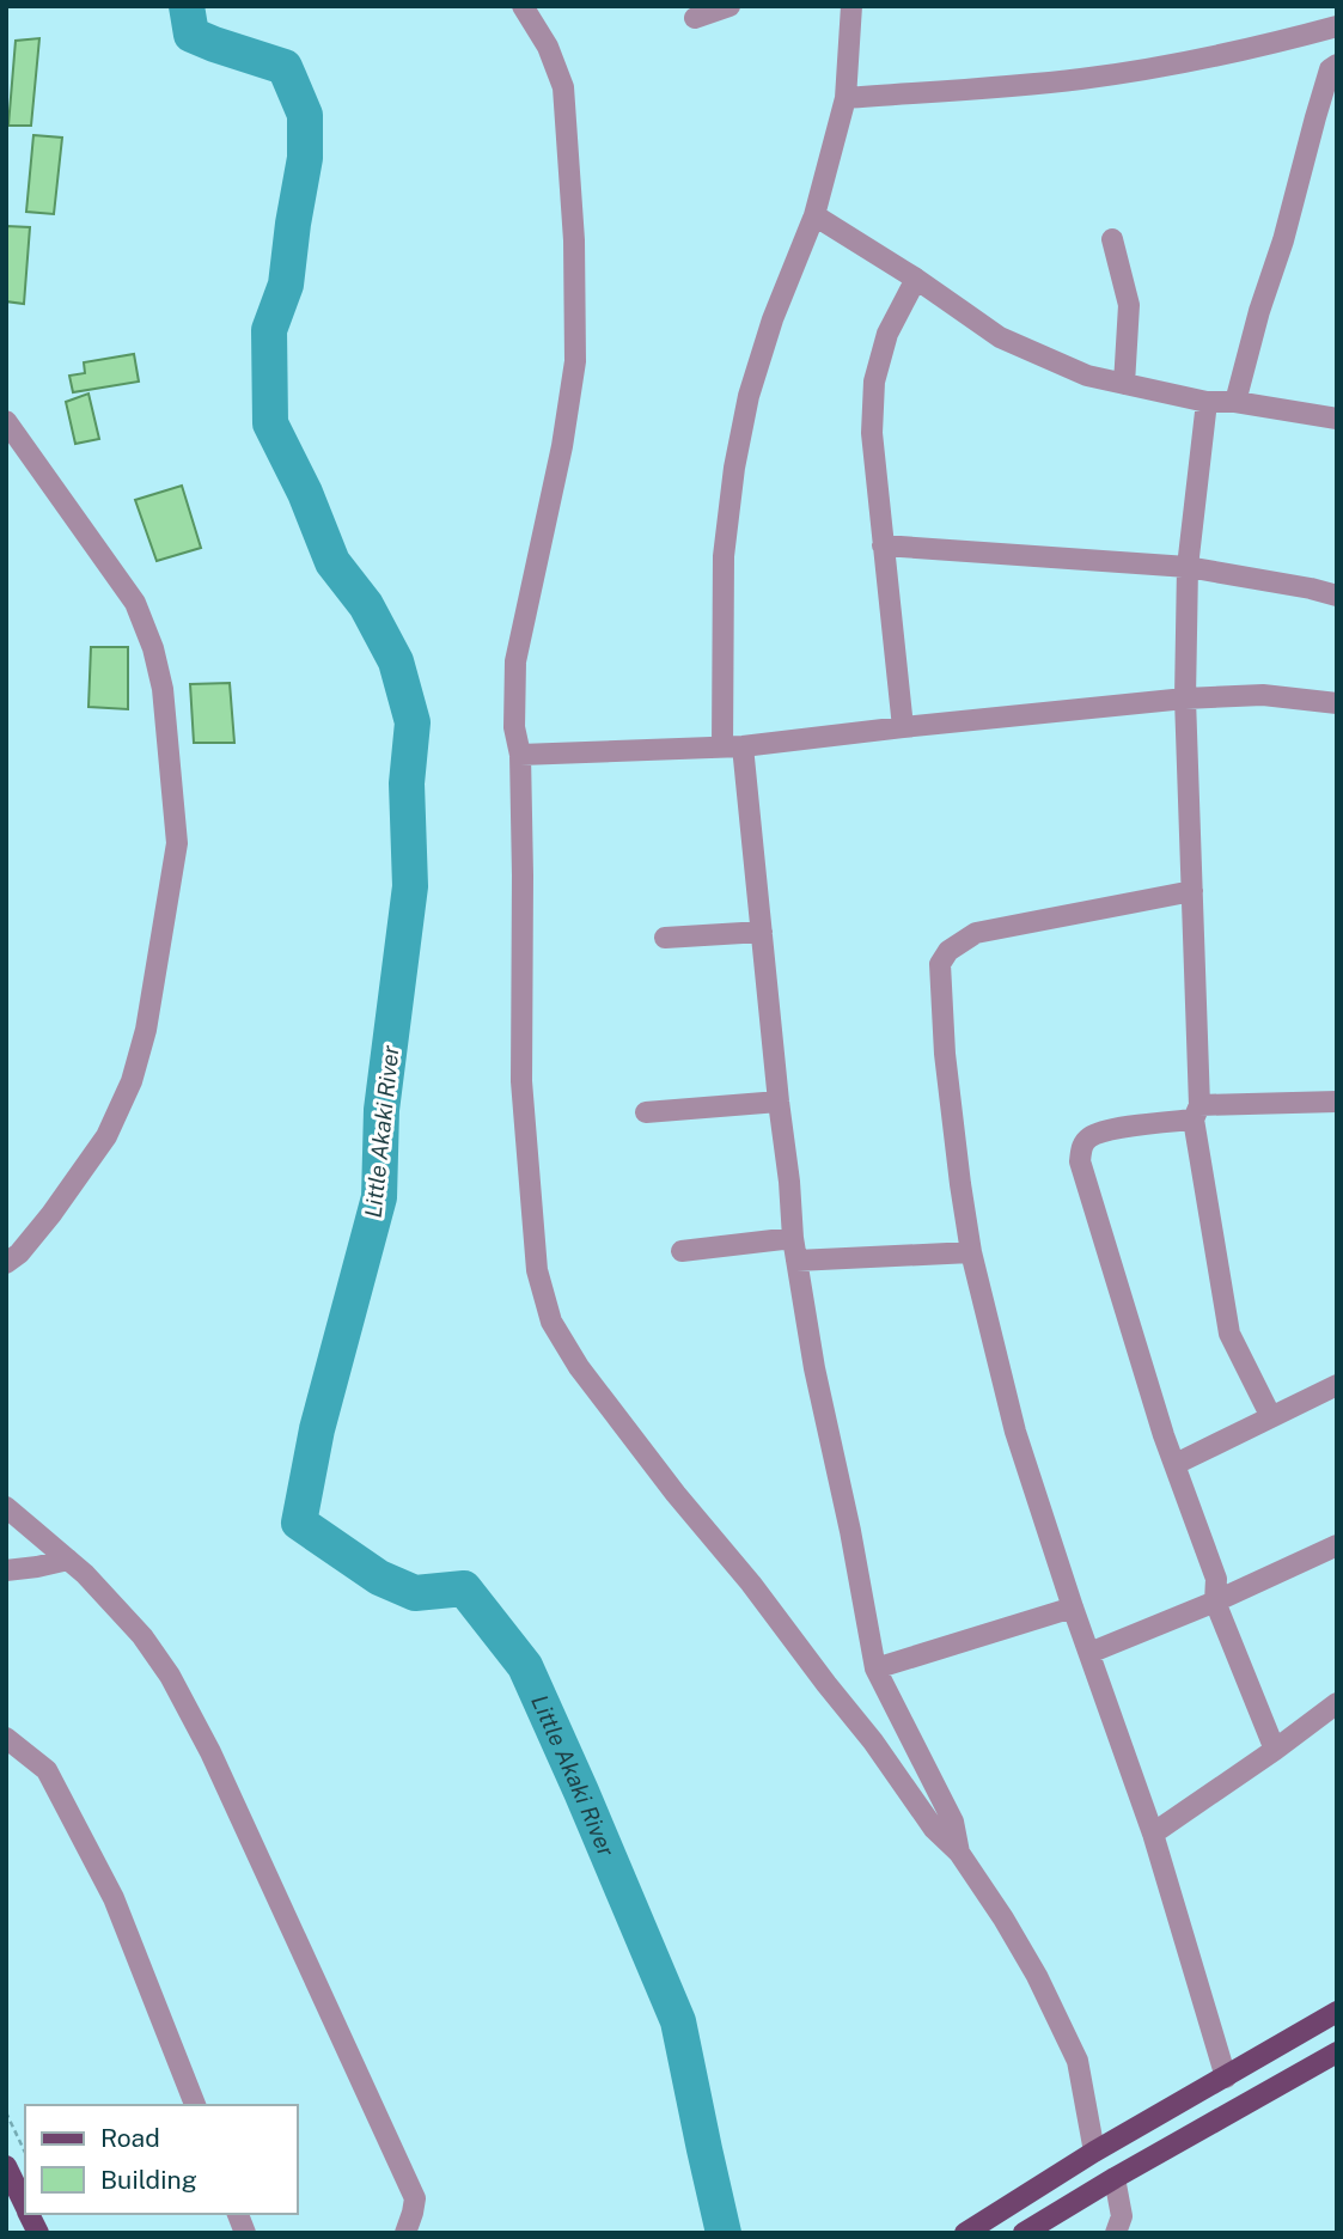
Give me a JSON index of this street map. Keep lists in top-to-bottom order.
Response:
{
  "water": ["Little Akaki River"],
  "legend": ["Road", "Building"]
}
